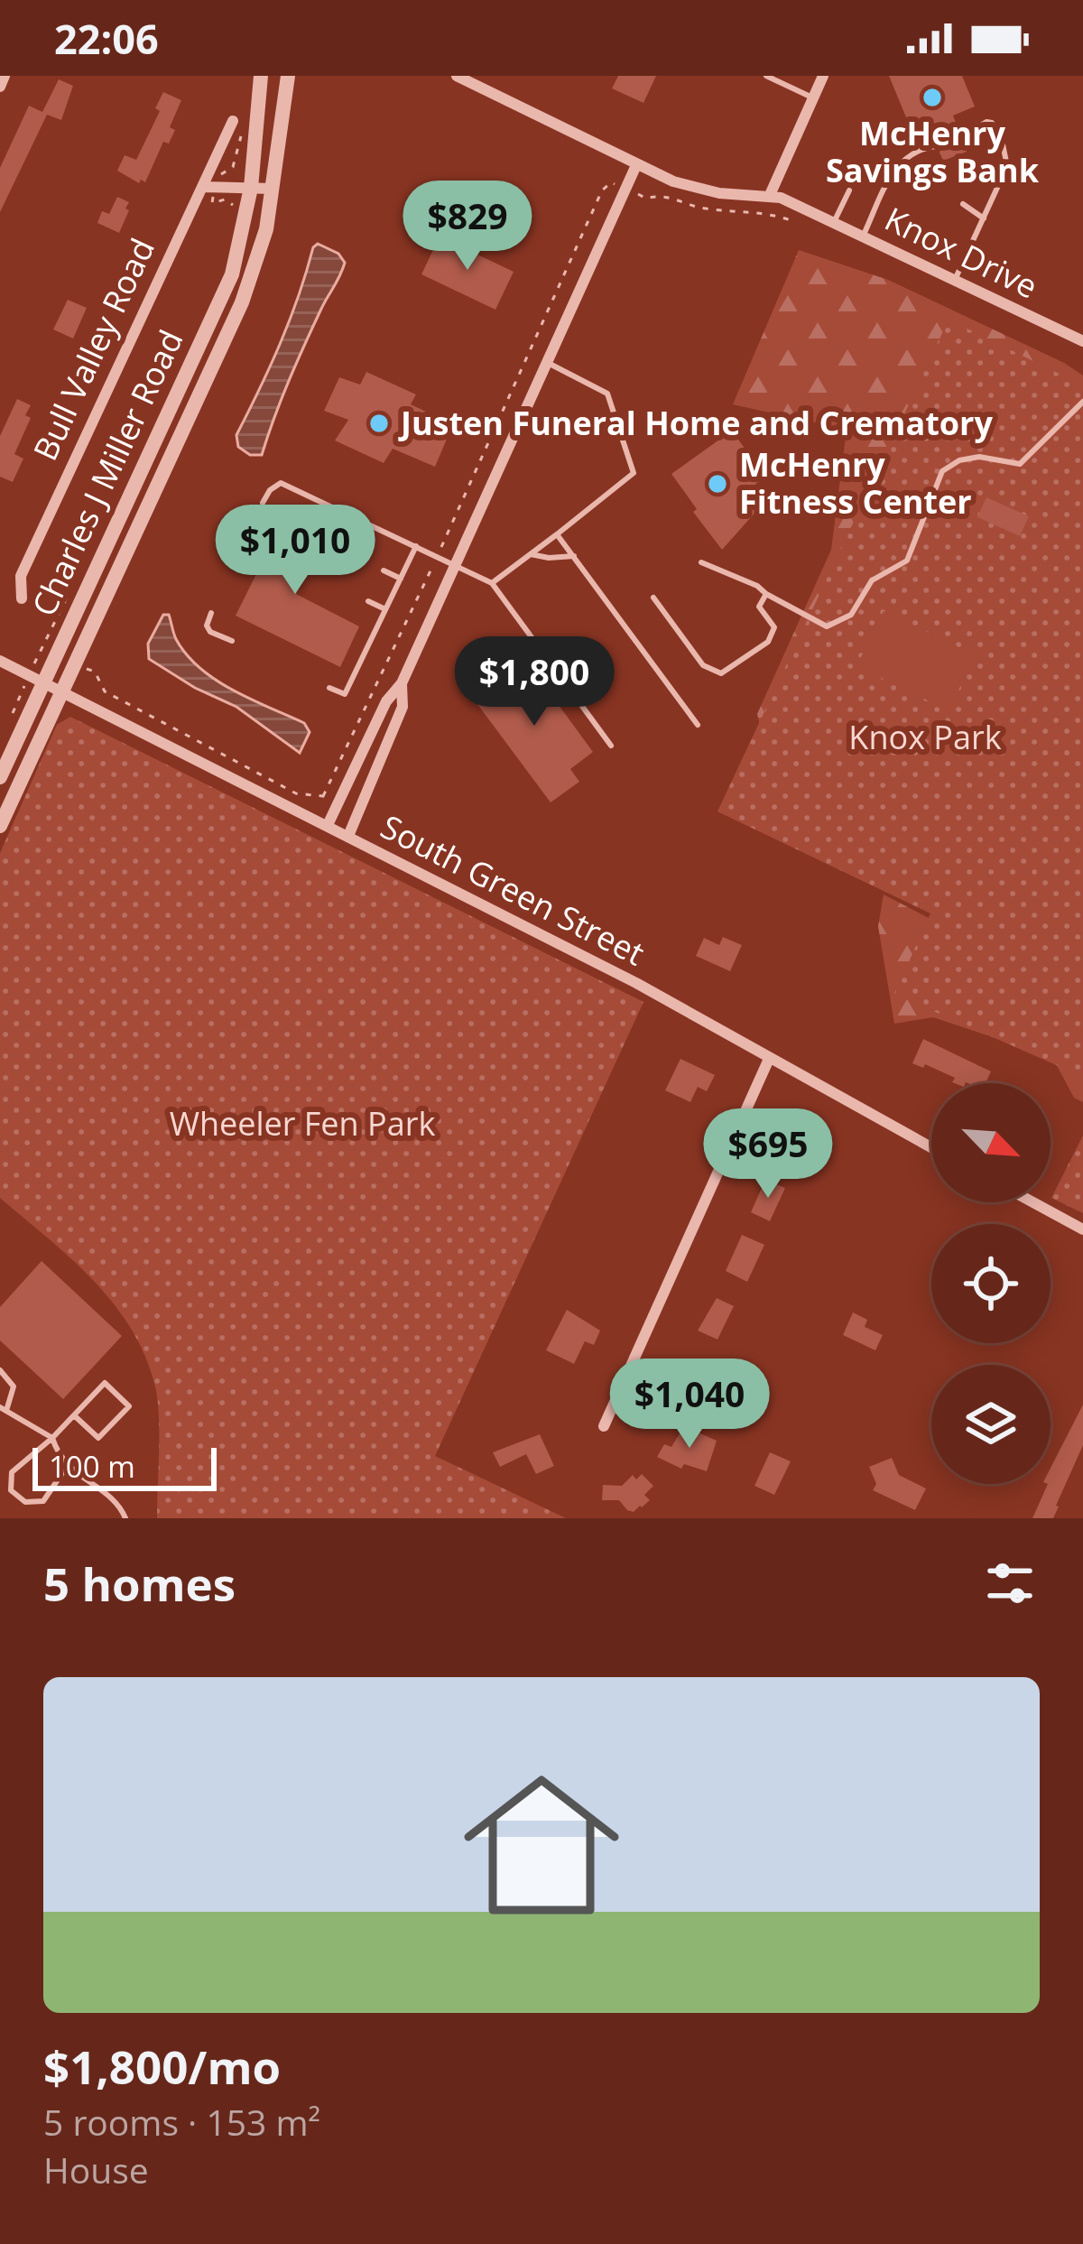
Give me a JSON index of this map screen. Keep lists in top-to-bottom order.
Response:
{
  "streets": {
    "street": [
      "Knox Drive",
      "Bull Valley Road",
      "Charles J Miller Road",
      "South Green Street"
    ]
  },
  "crossings": [
    ["Charles J Miller Road", "South Green Street"]
  ],
  "parks": ["Knox Park", "Wheeler Fen Park"],
  "places": ["McHenry Savings Bank", "Justen Funeral Home and Crematory", "McHenry Fitness Center"],
  "scale_bar": "100 m",
  "north": "bottom right",
  "page": {
    "status": "22:06",
    "price": [
      "$829",
      "$1,010",
      "$1,800",
      "$695",
      "$1,040"
    ],
    "scale": "100 m",
    "heading": "5 homes",
    "list": [
      {
        "name": "$1,800/mo",
        "note": "5 rooms · 153 m² · House"
      }
    ]
  }
}
